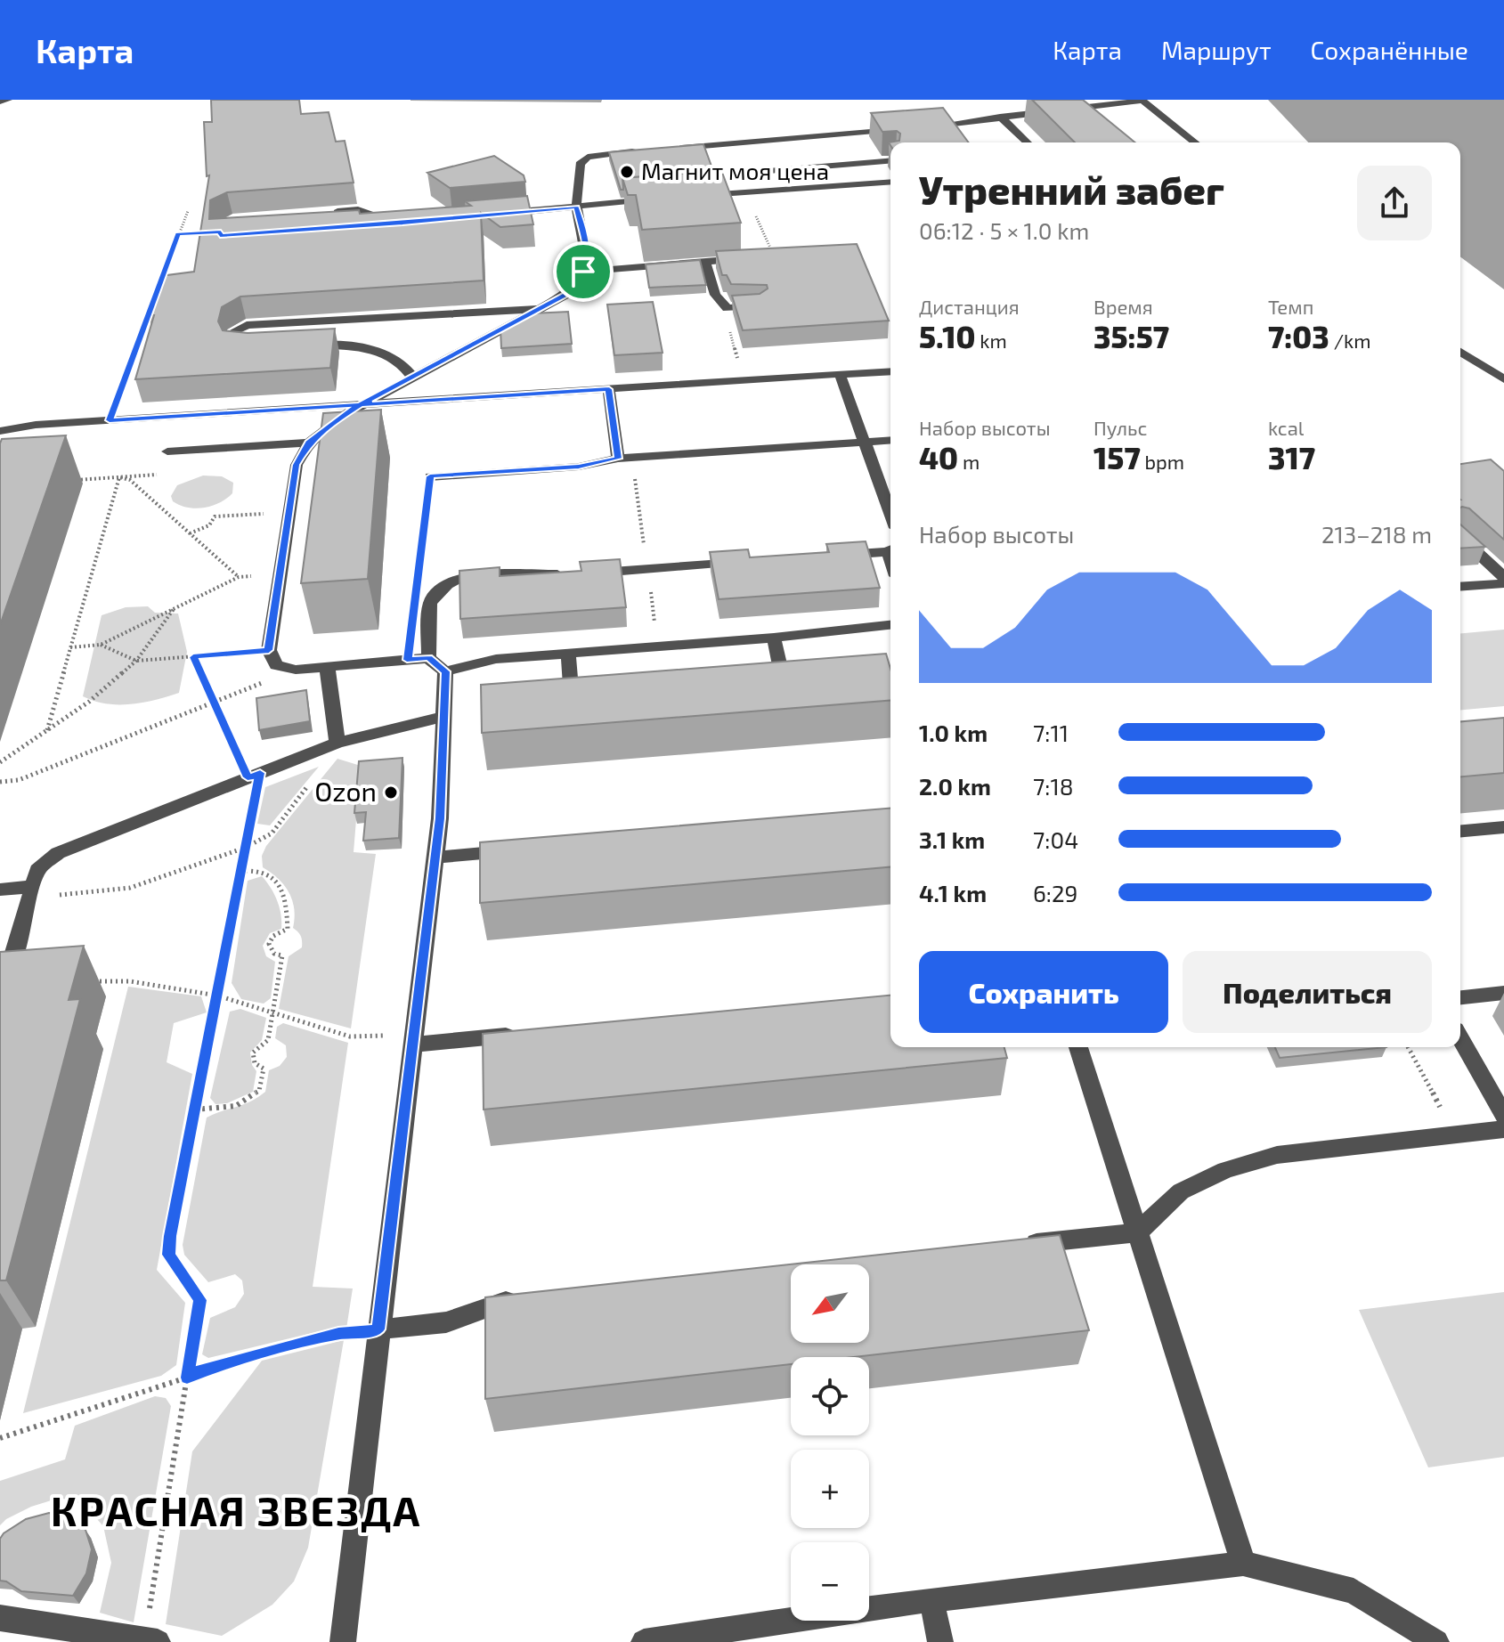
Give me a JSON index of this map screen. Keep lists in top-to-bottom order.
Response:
{
  "districts": ["КРАСНАЯ ЗВЕЗДА"],
  "places": ["Магнит моя цена", "Ozon"],
  "north": "bottom left",
  "page": {
    "header": "Карта",
    "nav": ["Карта", "Маршрут", "Сохранённые"],
    "heading": ["Утренний забег", "06:12 · 5 × 1.0 km"],
    "stats": [
      ["Дистанция", "5.10 km"],
      ["Время", "35:57"],
      ["Темп", "7:03 /km"],
      ["Набор высоты", "40 m"],
      ["Пульс", "157 bpm"],
      ["kcal", "317"]
    ],
    "chart": ["Набор высоты", "213–218 m"],
    "list": [
      {
        "name": "1.0 km",
        "note": "7:11"
      },
      {
        "name": "2.0 km",
        "note": "7:18"
      },
      {
        "name": "3.1 km",
        "note": "7:04"
      },
      {
        "name": "4.1 km",
        "note": "6:29"
      }
    ],
    "buttons": ["Сохранить", "Поделиться"],
    "map_buttons": ["+", "−"]
  }
}
